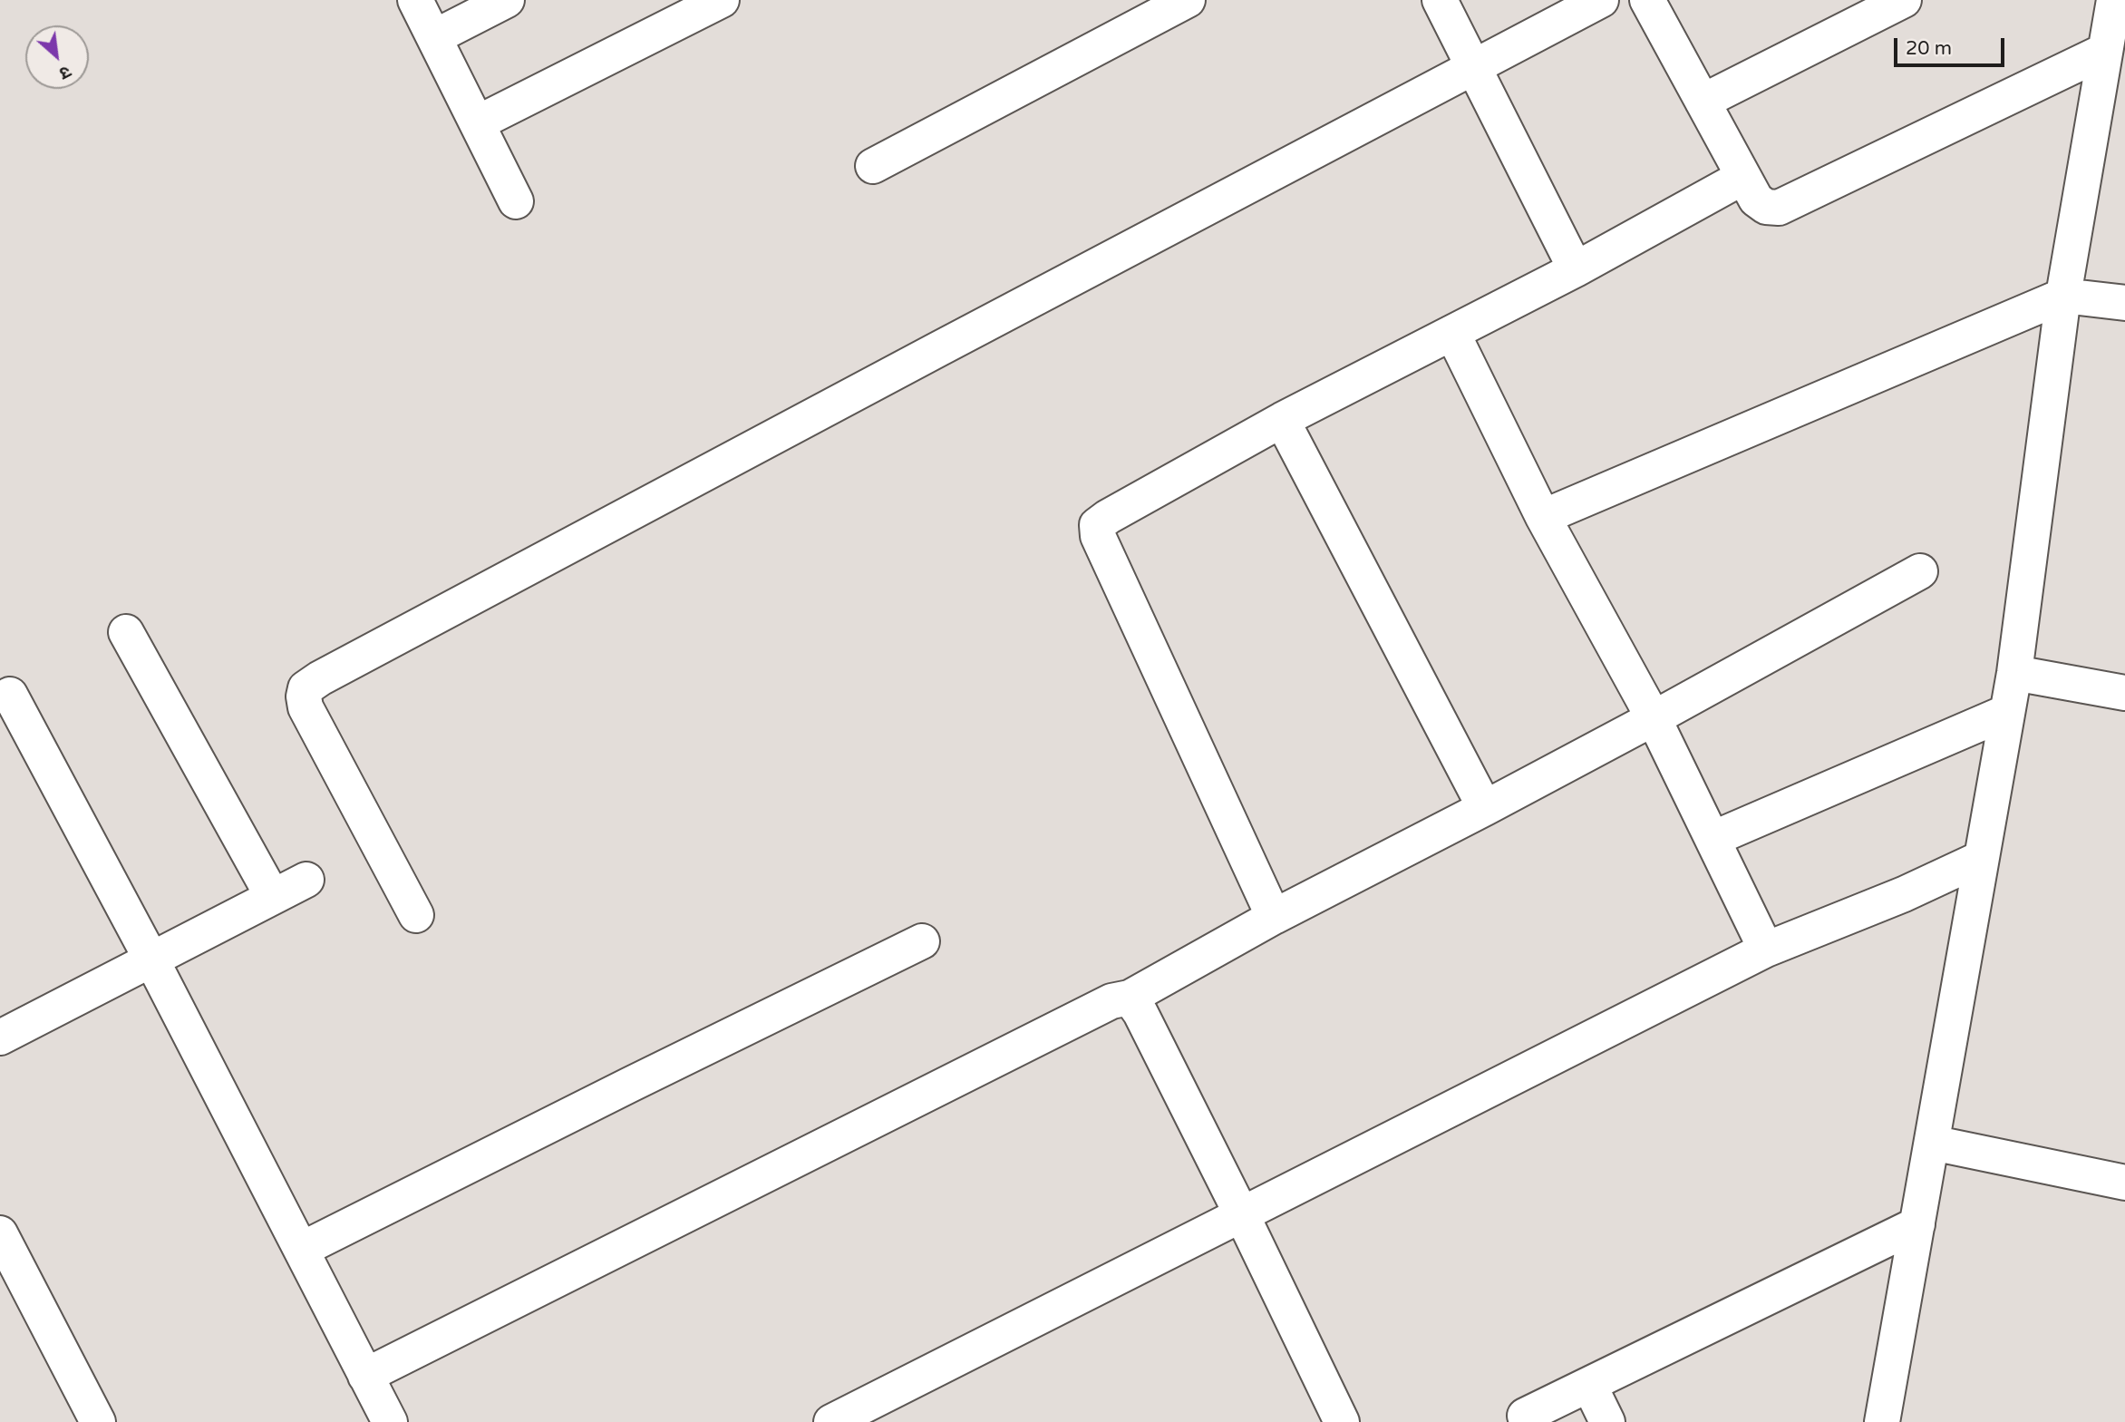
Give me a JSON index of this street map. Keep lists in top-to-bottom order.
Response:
{
  "scale_bar": "20 m",
  "north": "bottom right"
}
